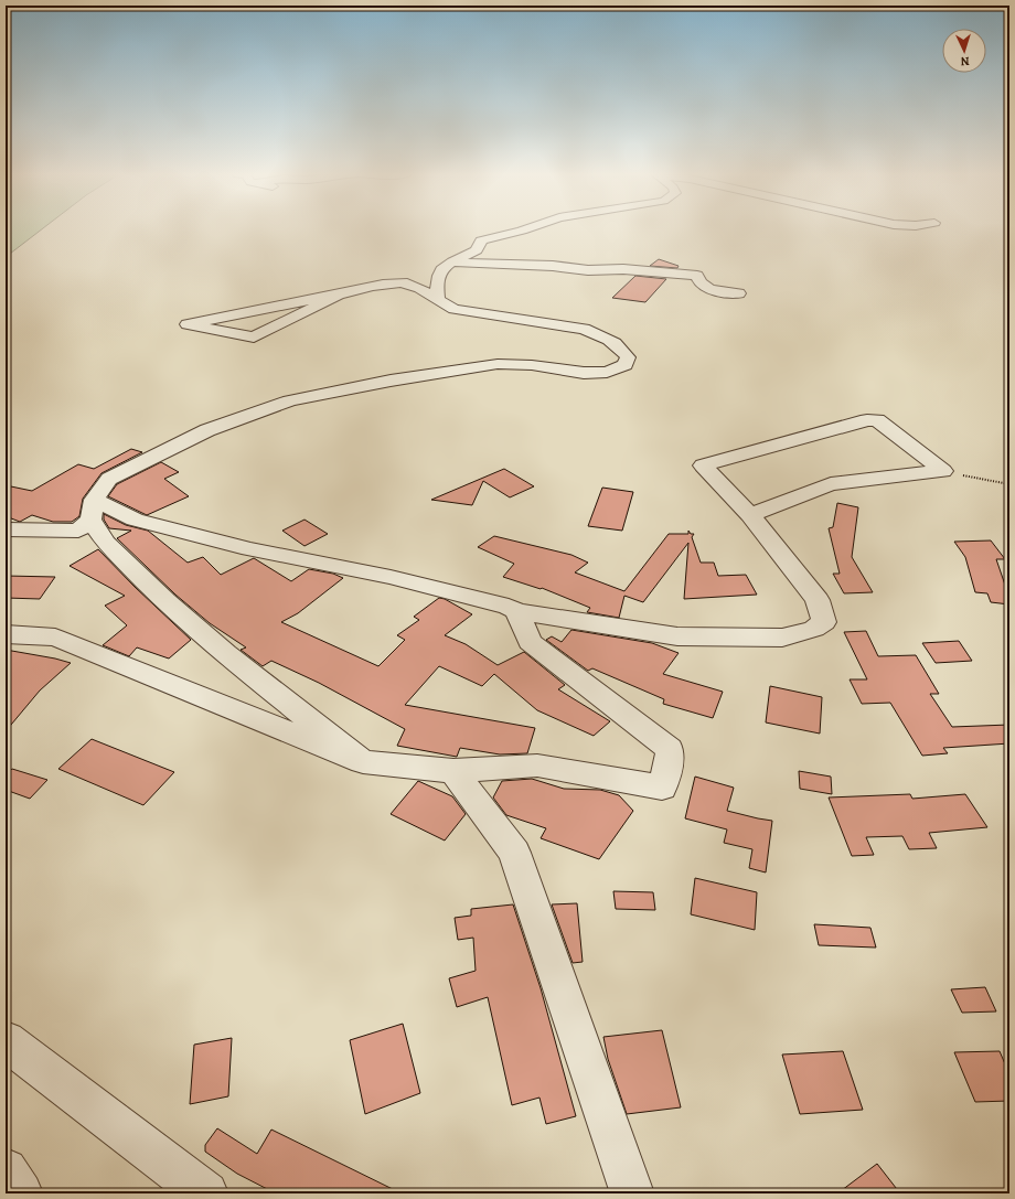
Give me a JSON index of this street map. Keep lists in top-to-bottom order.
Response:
{
  "north": "bottom"
}
